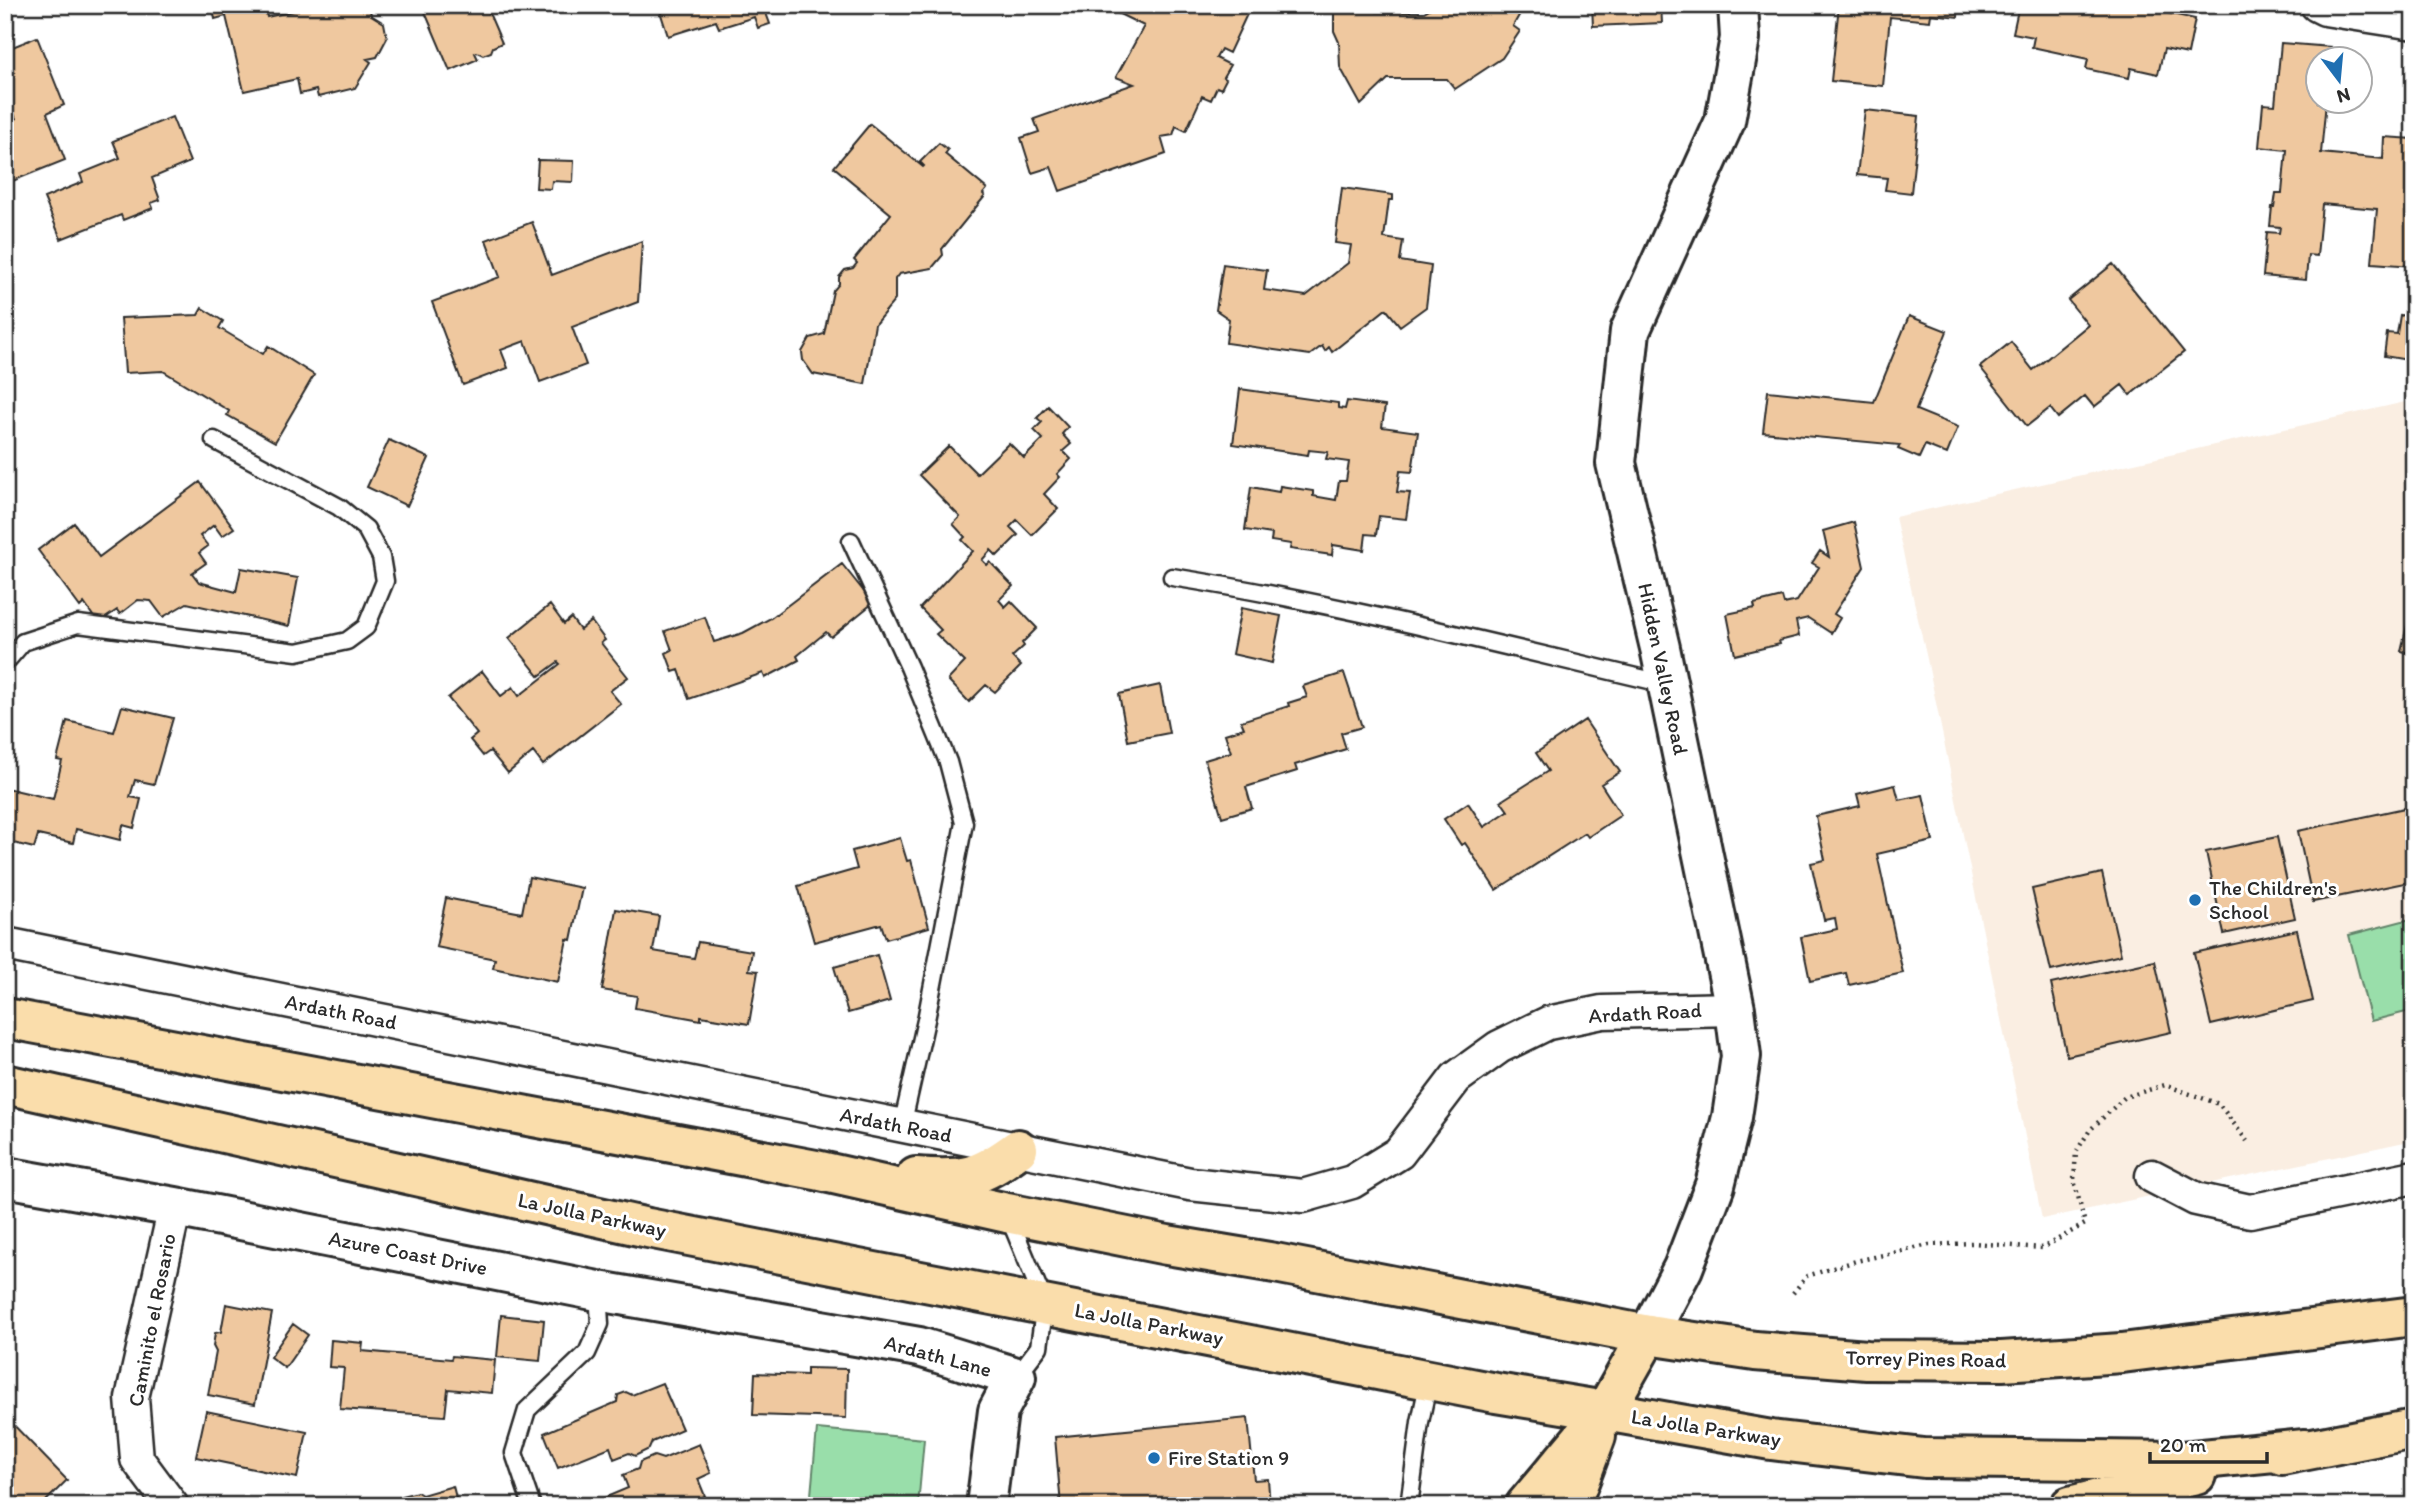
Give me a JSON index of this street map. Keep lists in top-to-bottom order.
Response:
{
  "streets": {
    "main road": ["La Jolla Parkway", "Torrey Pines Road"],
    "street": [
      "Hidden Valley Road",
      "Ardath Road",
      "Azure Coast Drive",
      "Caminito el Rosario",
      "Ardath Lane"
    ]
  },
  "crossings": [
    ["Hidden Valley Road", "Ardath Road"],
    ["Hidden Valley Road", "Torrey Pines Road"],
    ["Azure Coast Drive", "Caminito el Rosario"],
    ["Azure Coast Drive", "Ardath Lane"]
  ],
  "places": ["The Children's School", "Fire Station 9"],
  "scale_bar": "20 m",
  "north": "bottom"
}
